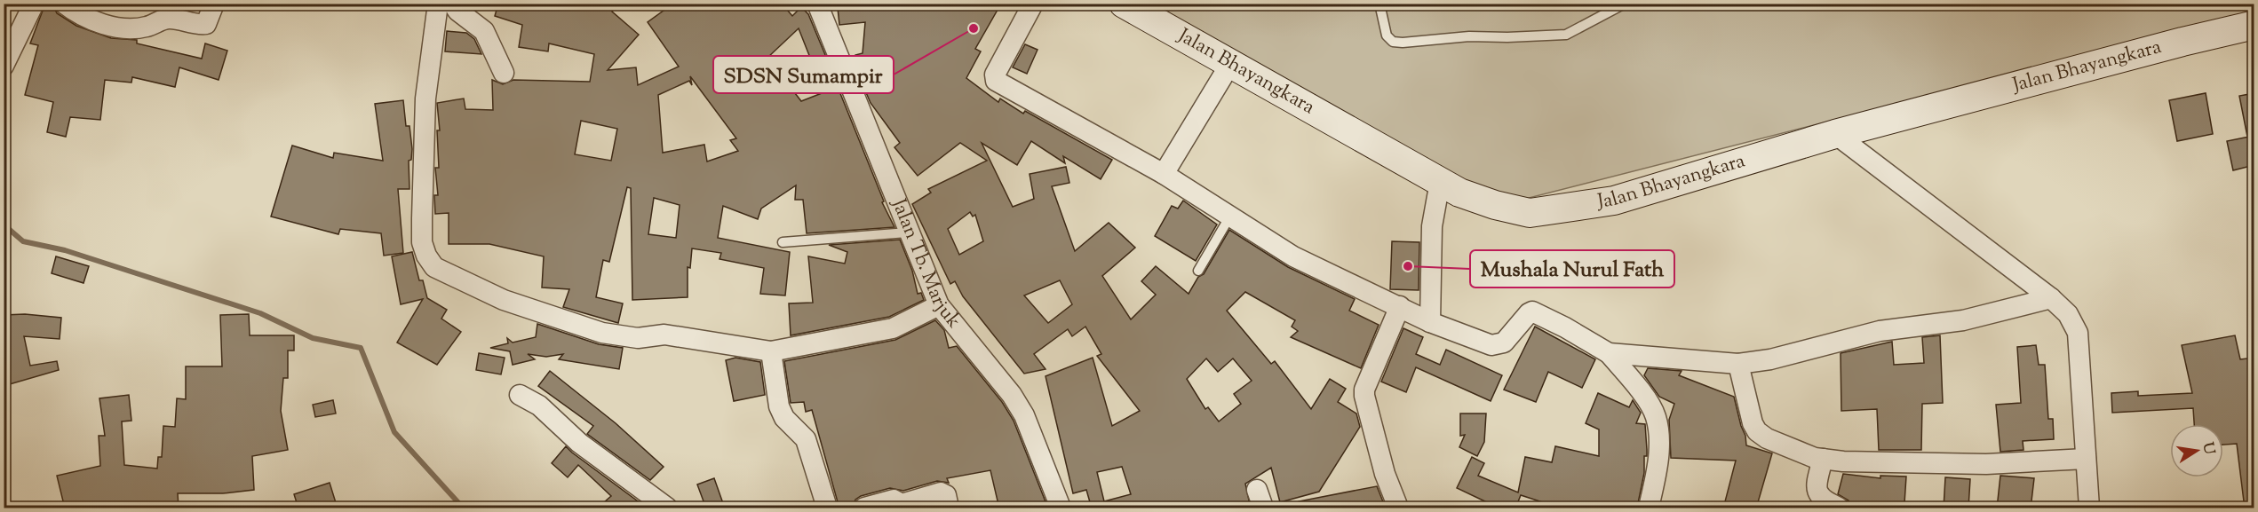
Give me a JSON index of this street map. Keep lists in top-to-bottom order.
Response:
{
  "streets": {
    "street": ["Jalan Bhayangkara", "Jalan Tb. Marjuk"]
  },
  "places": ["SDSN Sumampir", "Mushala Nurul Fath"],
  "north": "right"
}
